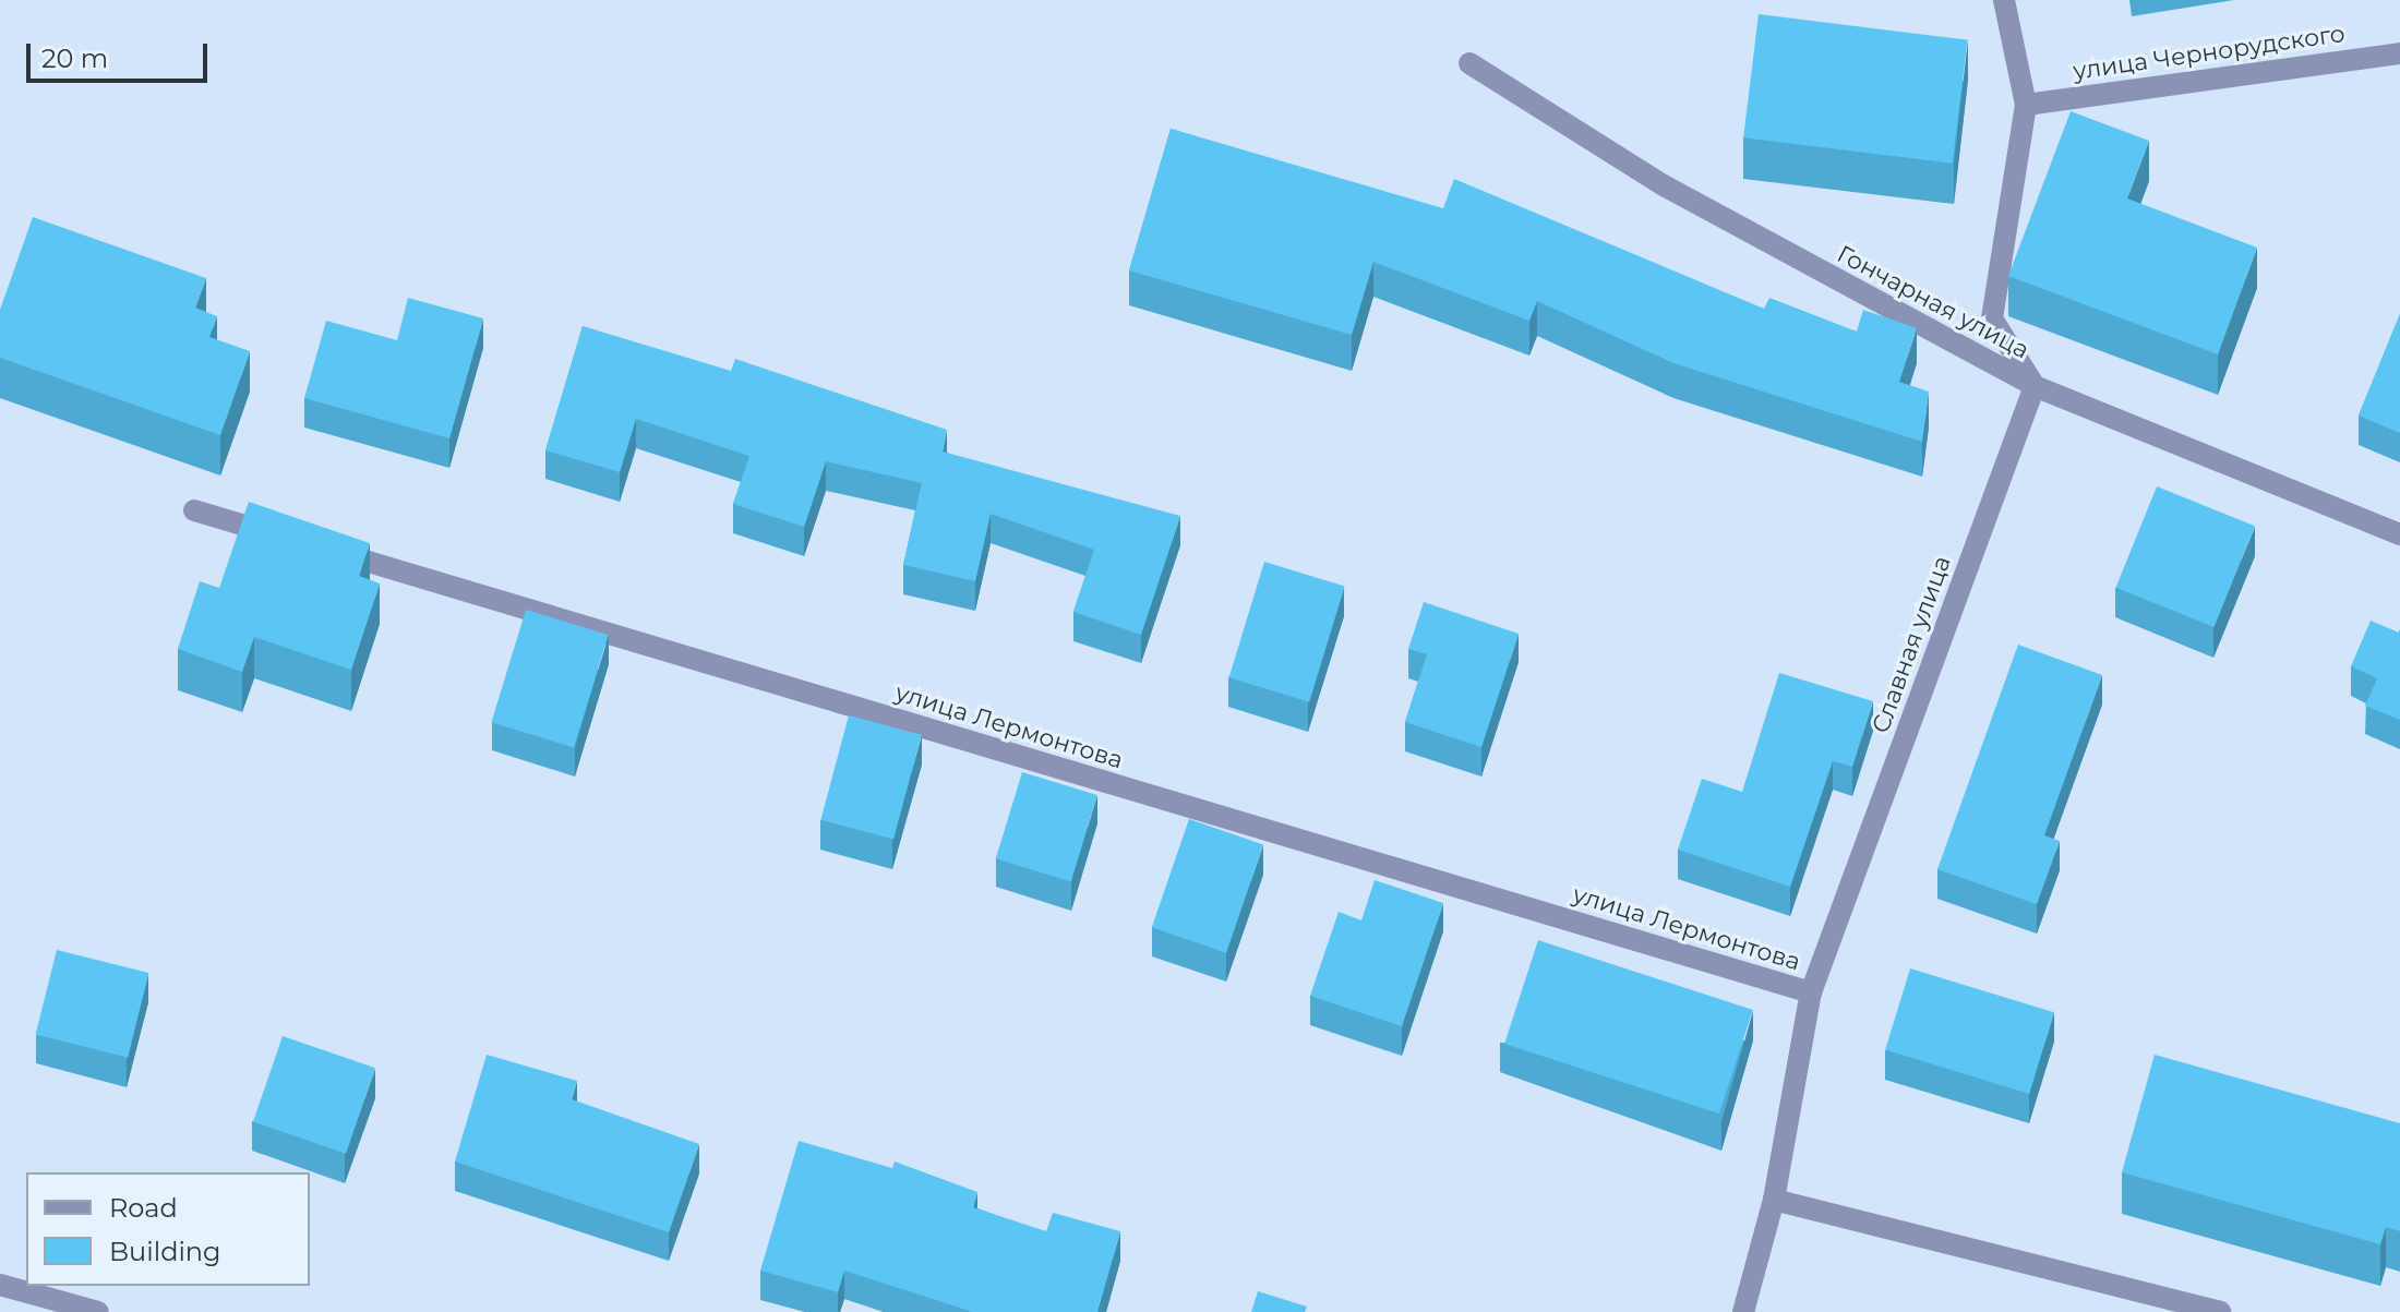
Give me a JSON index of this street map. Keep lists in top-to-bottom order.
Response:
{
  "streets": {
    "street": [
      "улица Чернорудского",
      "Гончарная улица",
      "Славная улица",
      "улица Лермонтова"
    ]
  },
  "crossings": [
    ["Гончарная улица", "Славная улица"],
    ["Славная улица", "улица Лермонтова"]
  ],
  "legend": ["Road", "Building"],
  "scale_bar": "20 m"
}
